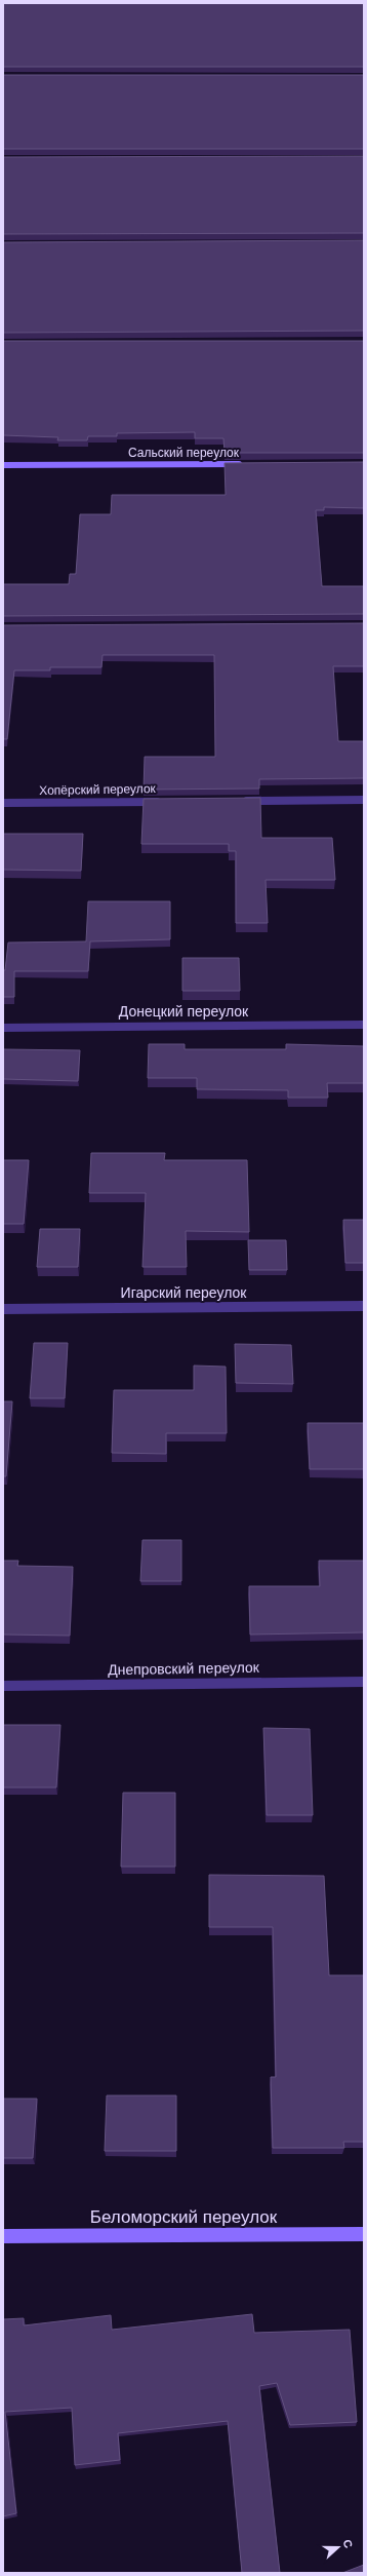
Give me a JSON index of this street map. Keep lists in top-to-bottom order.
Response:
{
  "streets": {
    "main road": ["Сальский переулок", "Беломорский переулок"],
    "street": [
      "Хопёрский переулок",
      "Донецкий переулок",
      "Игарский переулок",
      "Днепровский переулок"
    ]
  },
  "north": "right"
}
